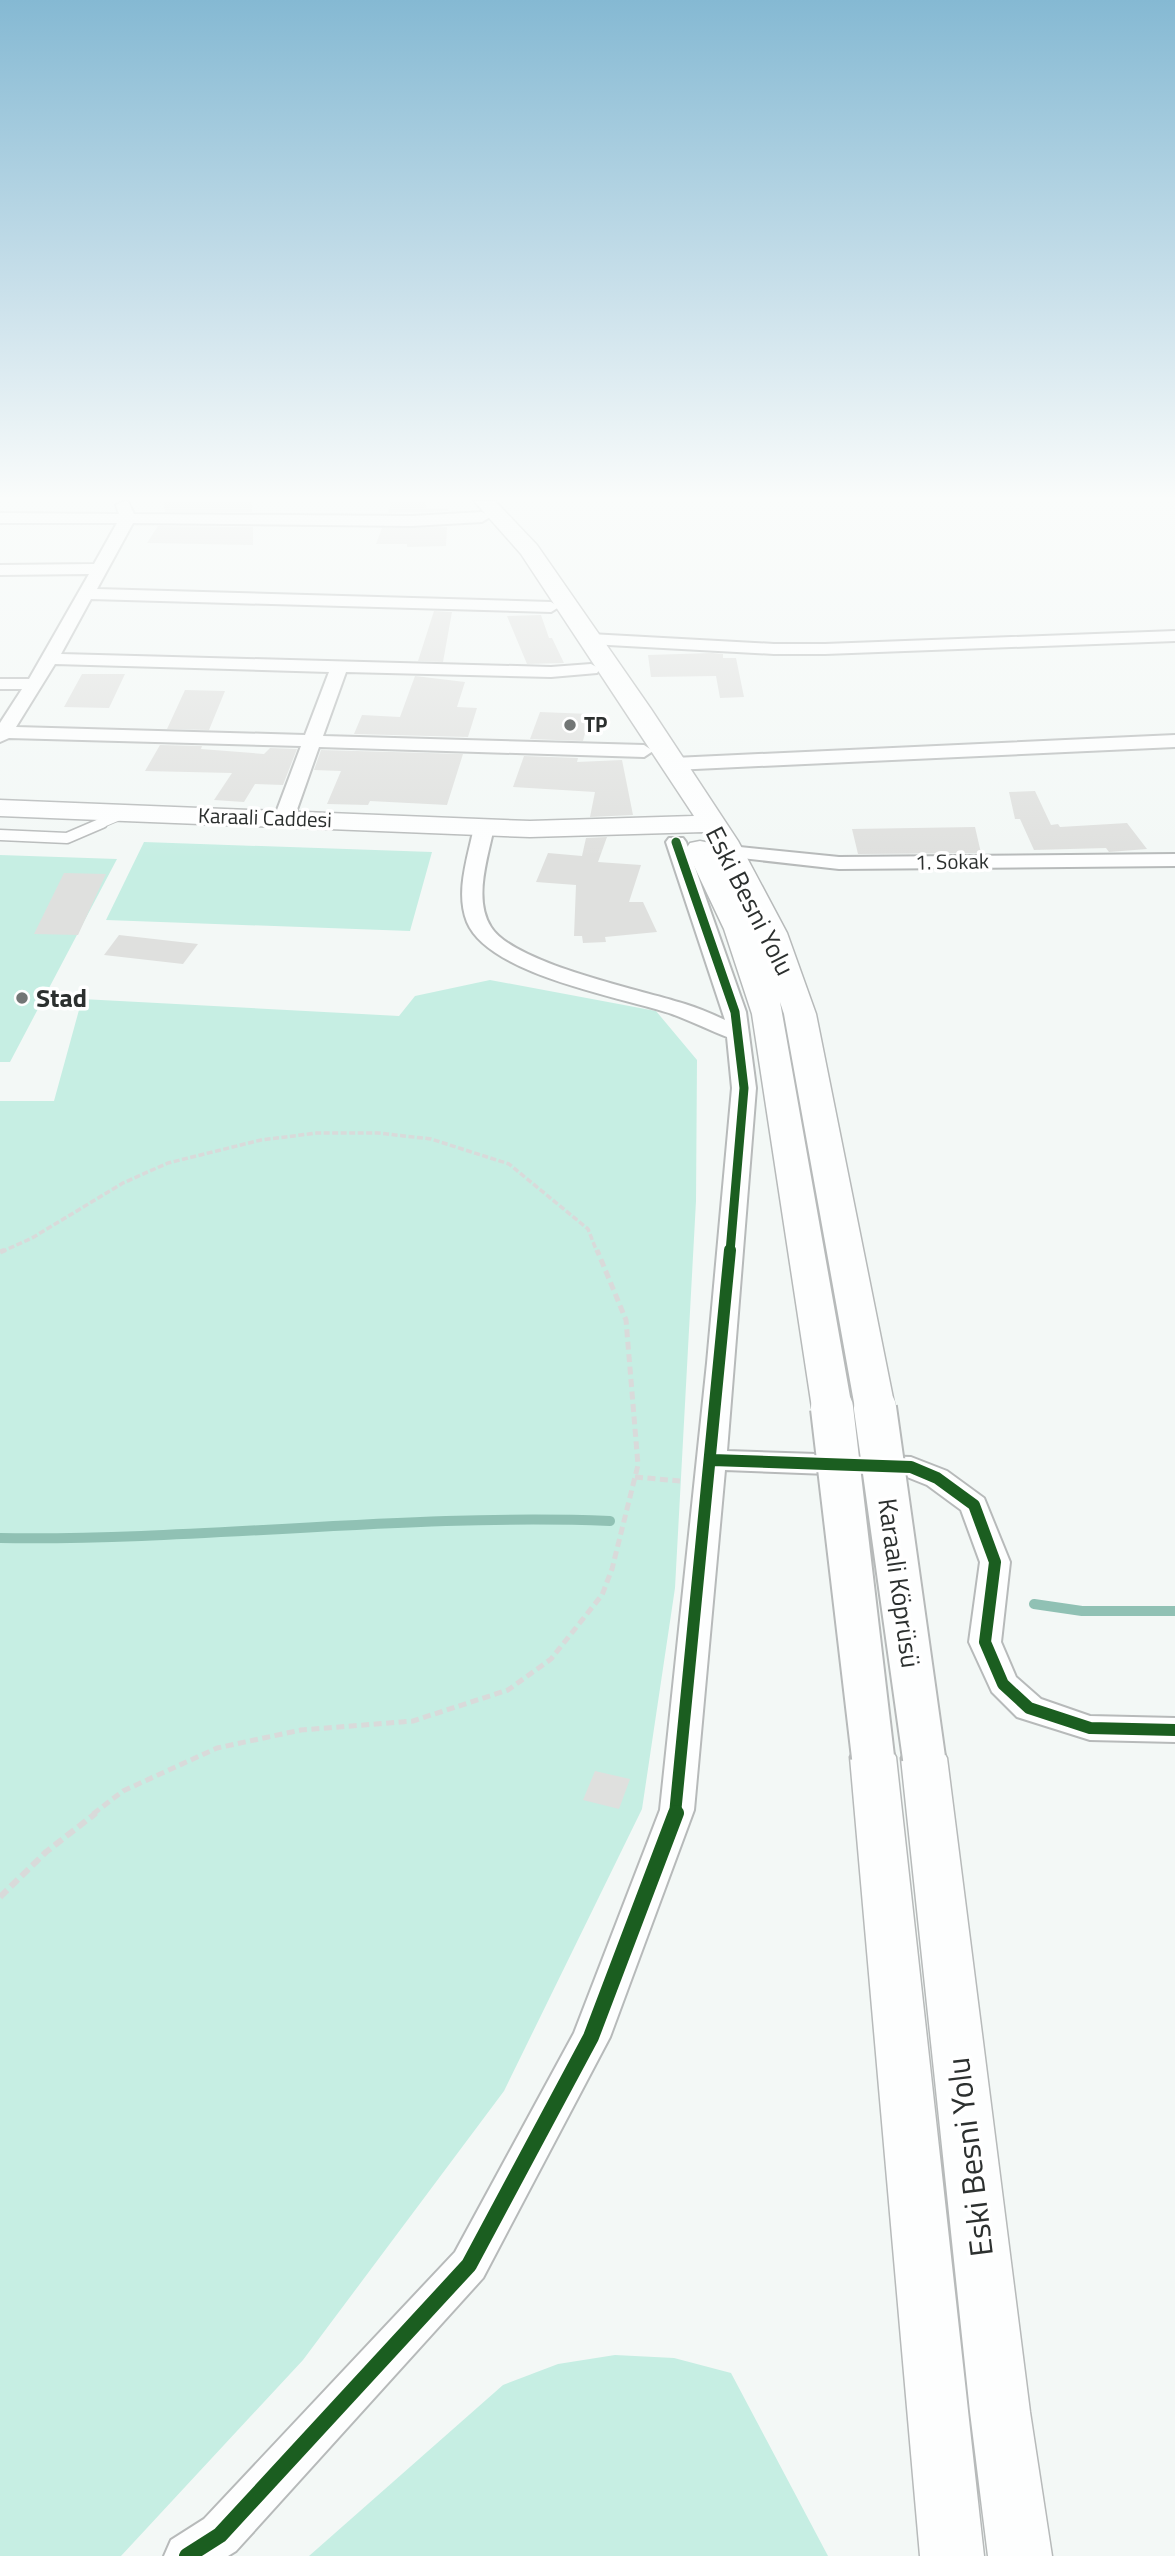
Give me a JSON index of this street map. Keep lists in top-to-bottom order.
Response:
{
  "streets": {
    "main road": ["Karaali Caddesi", "Eski Besni Yolu", "Karaali Köprüsü"],
    "street": ["1. Sokak"]
  },
  "crossings": [
    ["Karaali Caddesi", "1. Sokak"],
    ["Karaali Caddesi", "Eski Besni Yolu"],
    ["1. Sokak", "Eski Besni Yolu"],
    ["Eski Besni Yolu", "Karaali Köprüsü"]
  ],
  "places": ["TP", "Stad"]
}
